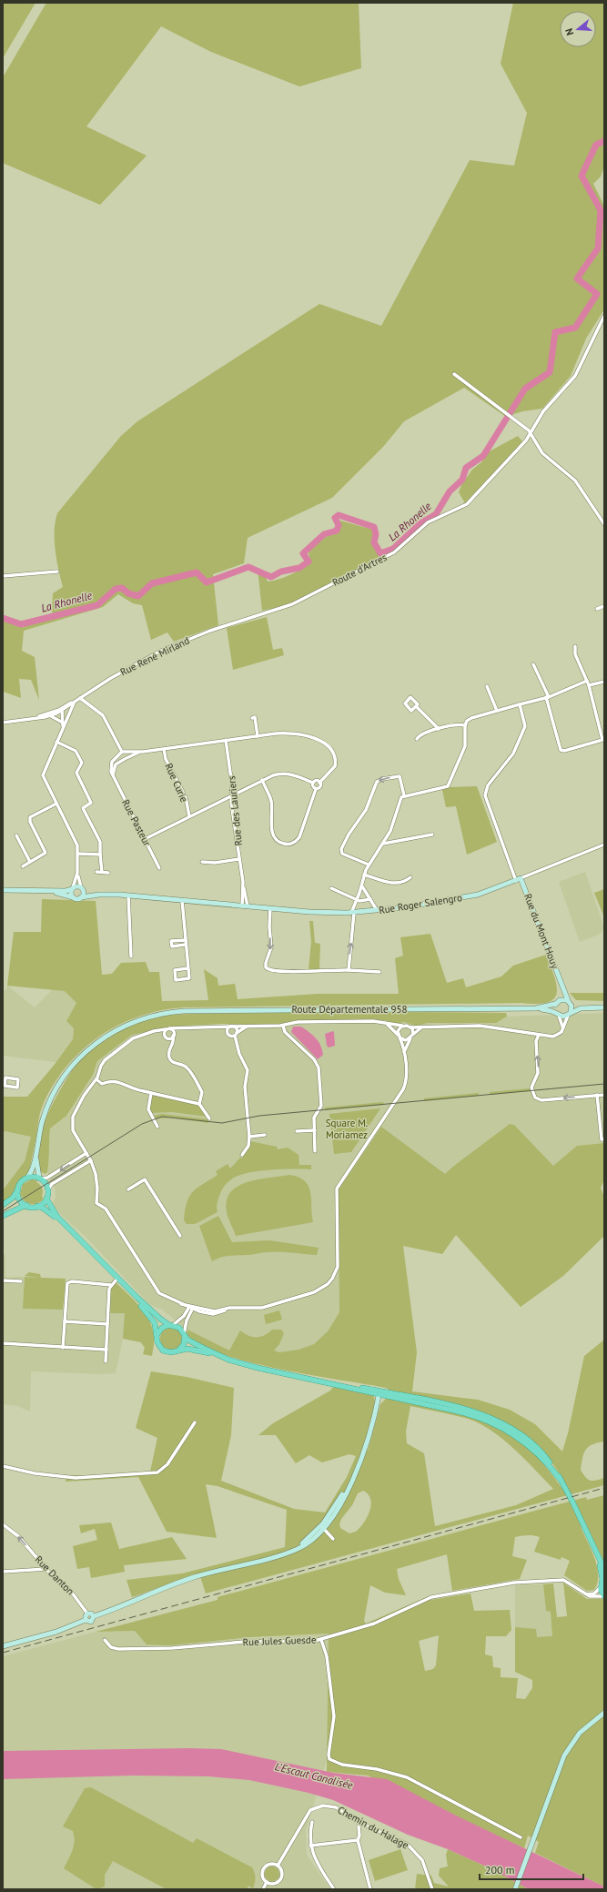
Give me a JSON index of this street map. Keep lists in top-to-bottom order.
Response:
{
  "streets": {
    "street": [
      "Route d'Artres",
      "Rue René Mirland",
      "Rue Curie",
      "Rue des Lauriers",
      "Rue Pasteur",
      "Rue Roger Salengro",
      "Rue du Mont Houy",
      "Route Départementale 958",
      "Rue Danton",
      "Rue Jules Guesde",
      "Chemin du Halage"
    ]
  },
  "crossings": [
    ["Route d'Artres", "Rue René Mirland"],
    ["Rue Curie", "Rue des Lauriers"],
    ["Rue des Lauriers", "Rue Roger Salengro"],
    ["Rue Roger Salengro", "Rue du Mont Houy"],
    ["Rue du Mont Houy", "Route Départementale 958"]
  ],
  "one_way": ["Rue Danton"],
  "water": ["La Rhonelle", "L'Escaut Canalisée"],
  "parks": ["Square M. Moriamez"],
  "scale_bar": "200 m",
  "north": "left"
}
